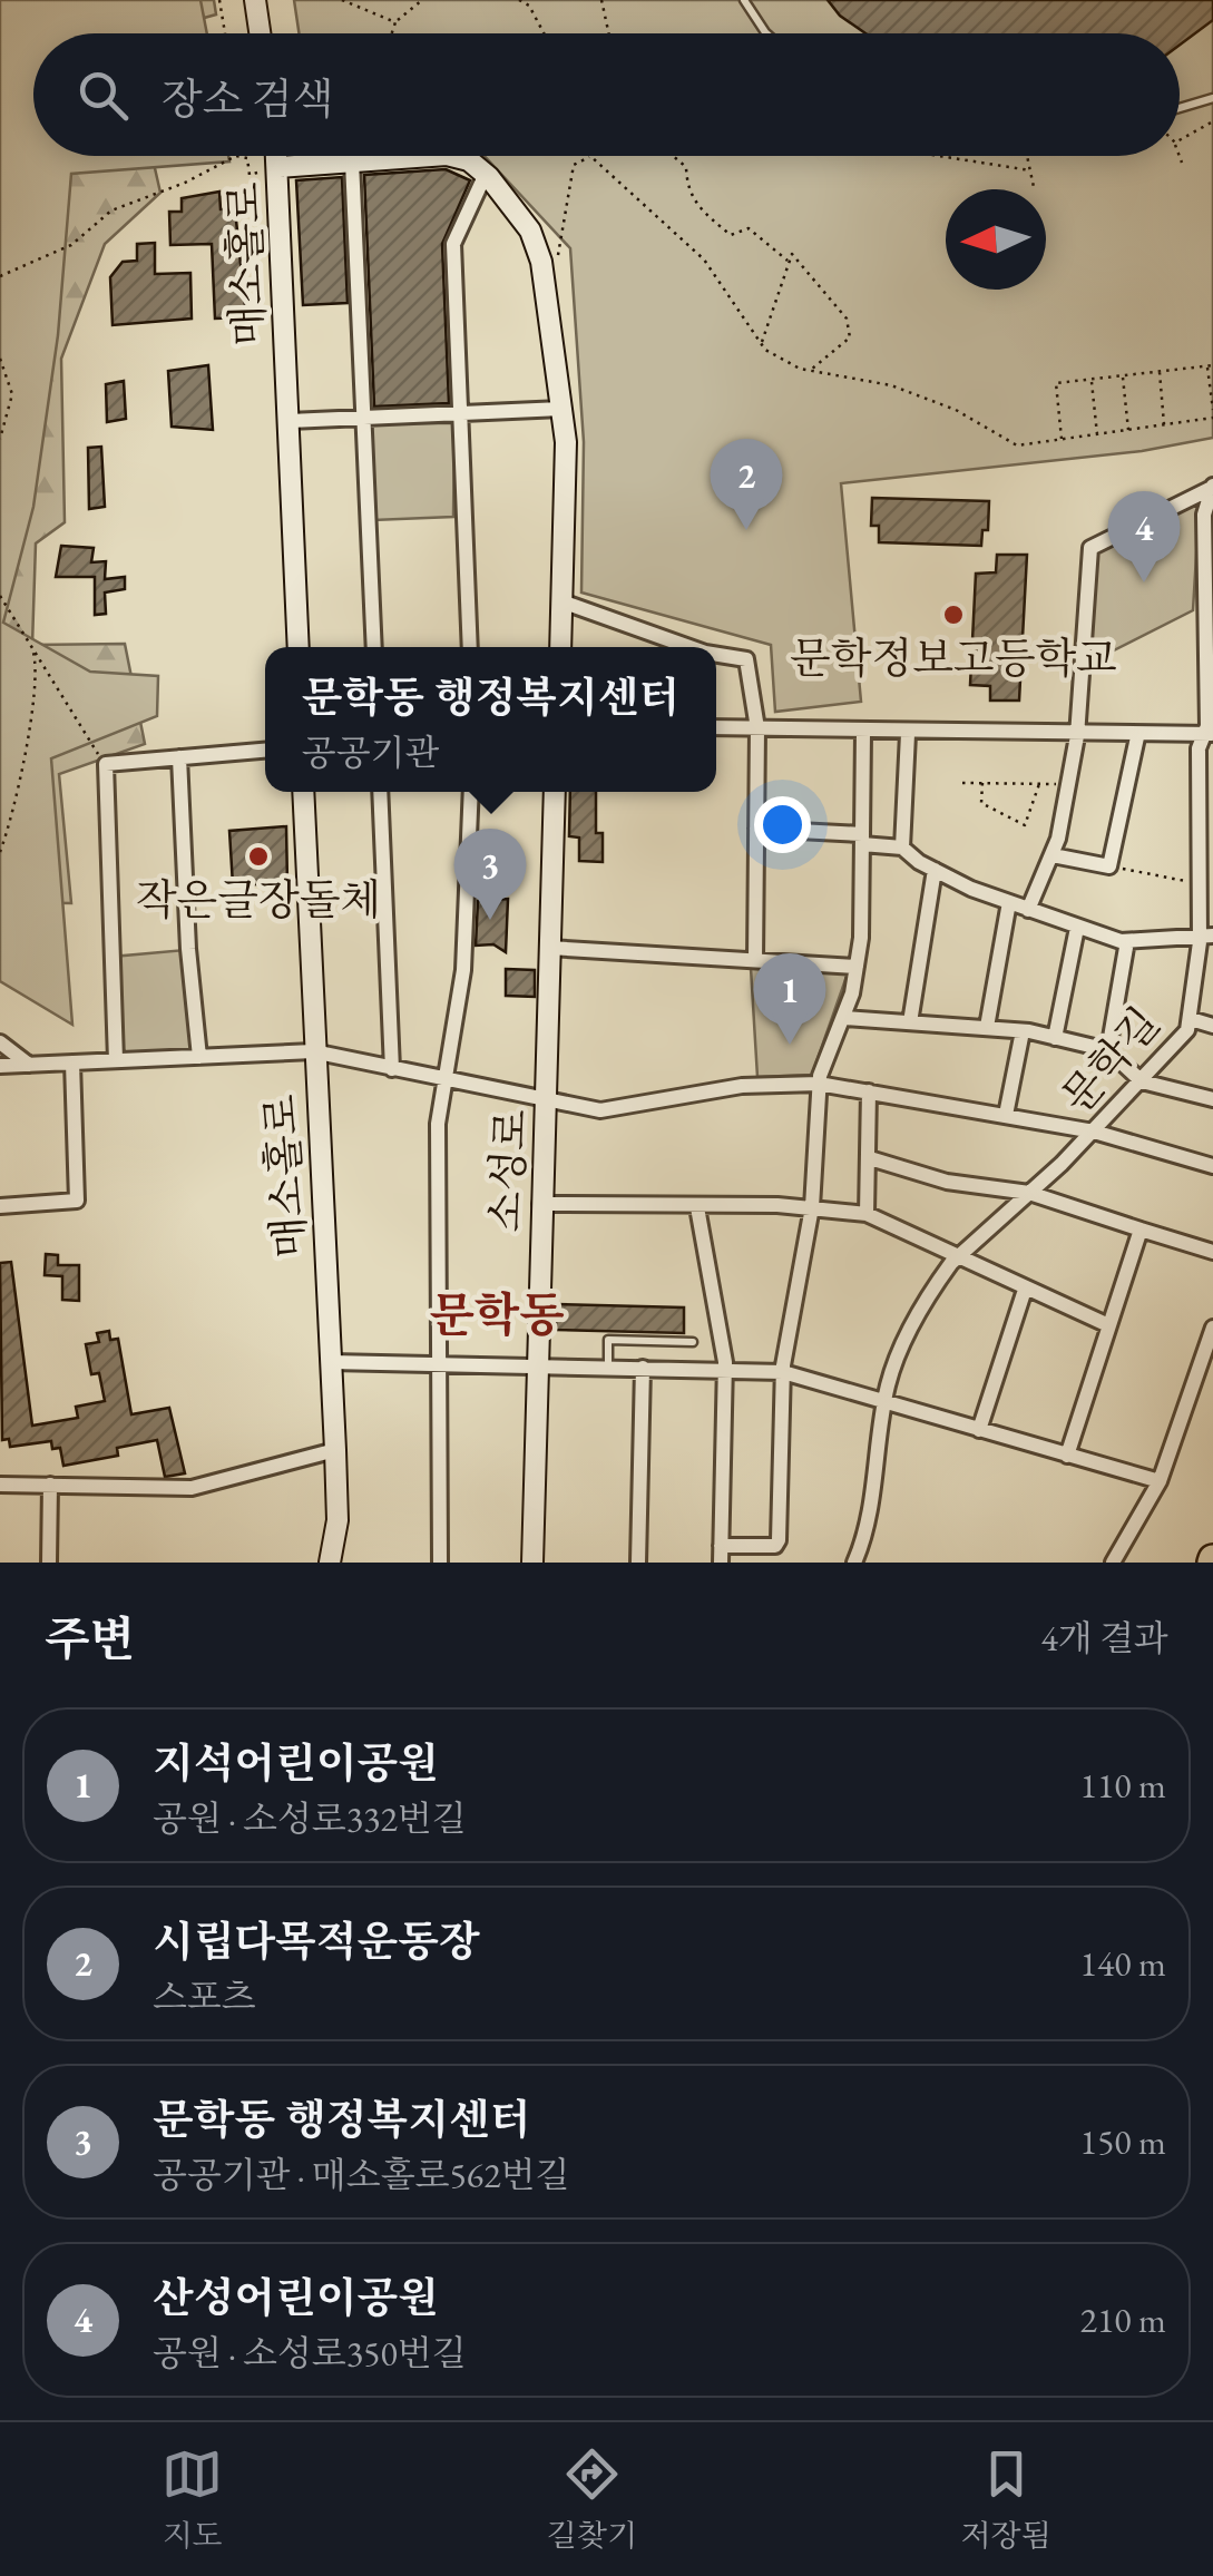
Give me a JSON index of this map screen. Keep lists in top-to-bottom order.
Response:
{
  "streets": {
    "street": ["매소홀로", "문학길", "소성로"]
  },
  "districts": ["문학동"],
  "places": ["문학정보고등학교", "작은글장돌체"],
  "north": "left",
  "page": {
    "search": "장소 검색",
    "pins": [
      "2",
      "4",
      "3",
      "1"
    ],
    "popup": ["문학동 행정복지센터", "공공기관"],
    "heading": ["주변", "4개 결과"],
    "list": [
      {
        "mark": "1",
        "name": "지석어린이공원",
        "note": "공원 · 소성로332번길",
        "value": "110 m"
      },
      {
        "mark": "2",
        "name": "시립다목적운동장",
        "note": "스포츠",
        "value": "140 m"
      },
      {
        "mark": "3",
        "name": "문학동 행정복지센터",
        "note": "공공기관 · 매소홀로562번길",
        "value": "150 m"
      },
      {
        "mark": "4",
        "name": "산성어린이공원",
        "note": "공원 · 소성로350번길",
        "value": "210 m"
      }
    ],
    "nav": ["지도", "길찾기", "저장됨"]
  }
}
